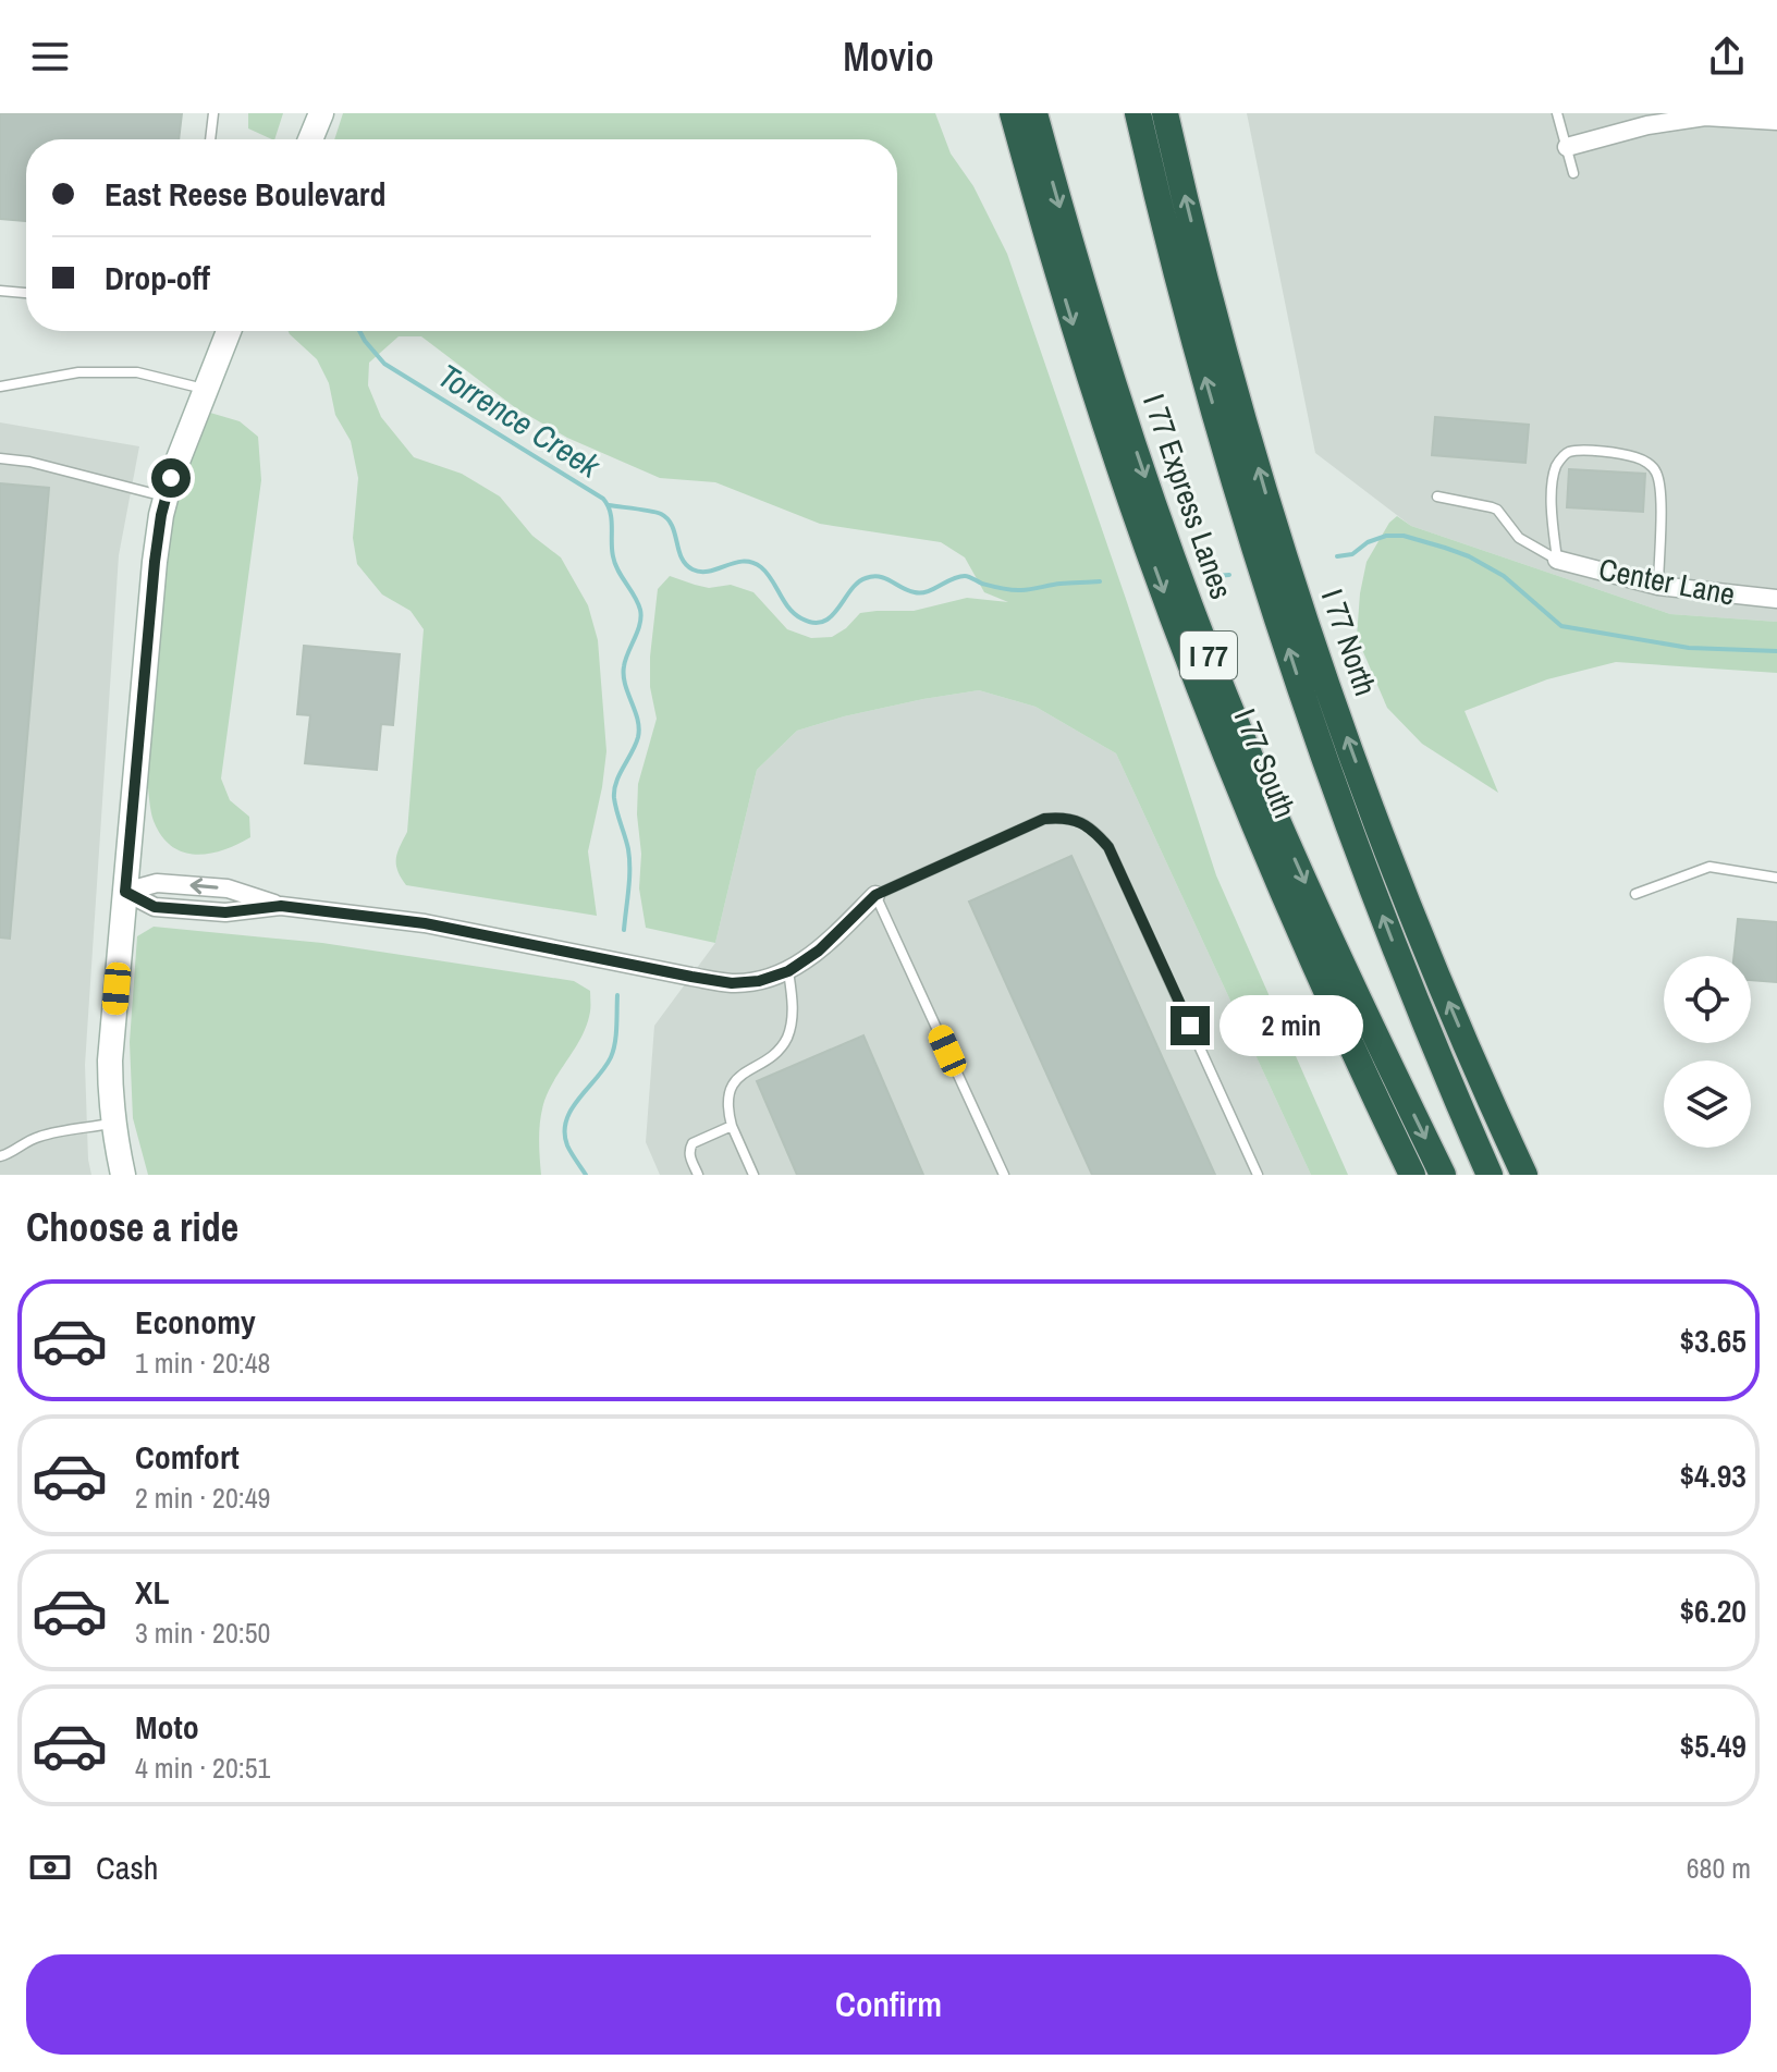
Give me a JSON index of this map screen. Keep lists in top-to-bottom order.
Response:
{
  "streets": {
    "highway": [
      "I 77 Express Lanes",
      "I 77 North",
      "I 77",
      "I 77 South"
    ],
    "street": ["Center Lane"]
  },
  "one_way": ["I 77 North", "I 77 South"],
  "water": ["Torrence Creek"],
  "page": {
    "header": "Movio",
    "banner": ["East Reese Boulevard", "Drop-off"],
    "bubble": "2 min",
    "heading": "Choose a ride",
    "list": [
      {
        "name": "Economy",
        "note": "1 min · 20:48",
        "value": "$3.65"
      },
      {
        "name": "Comfort",
        "note": "2 min · 20:49",
        "value": "$4.93"
      },
      {
        "name": "XL",
        "note": "3 min · 20:50",
        "value": "$6.20"
      },
      {
        "name": "Moto",
        "note": "4 min · 20:51",
        "value": "$5.49"
      }
    ],
    "pay": ["Cash", "680 m"],
    "buttons": "Confirm"
  }
}
